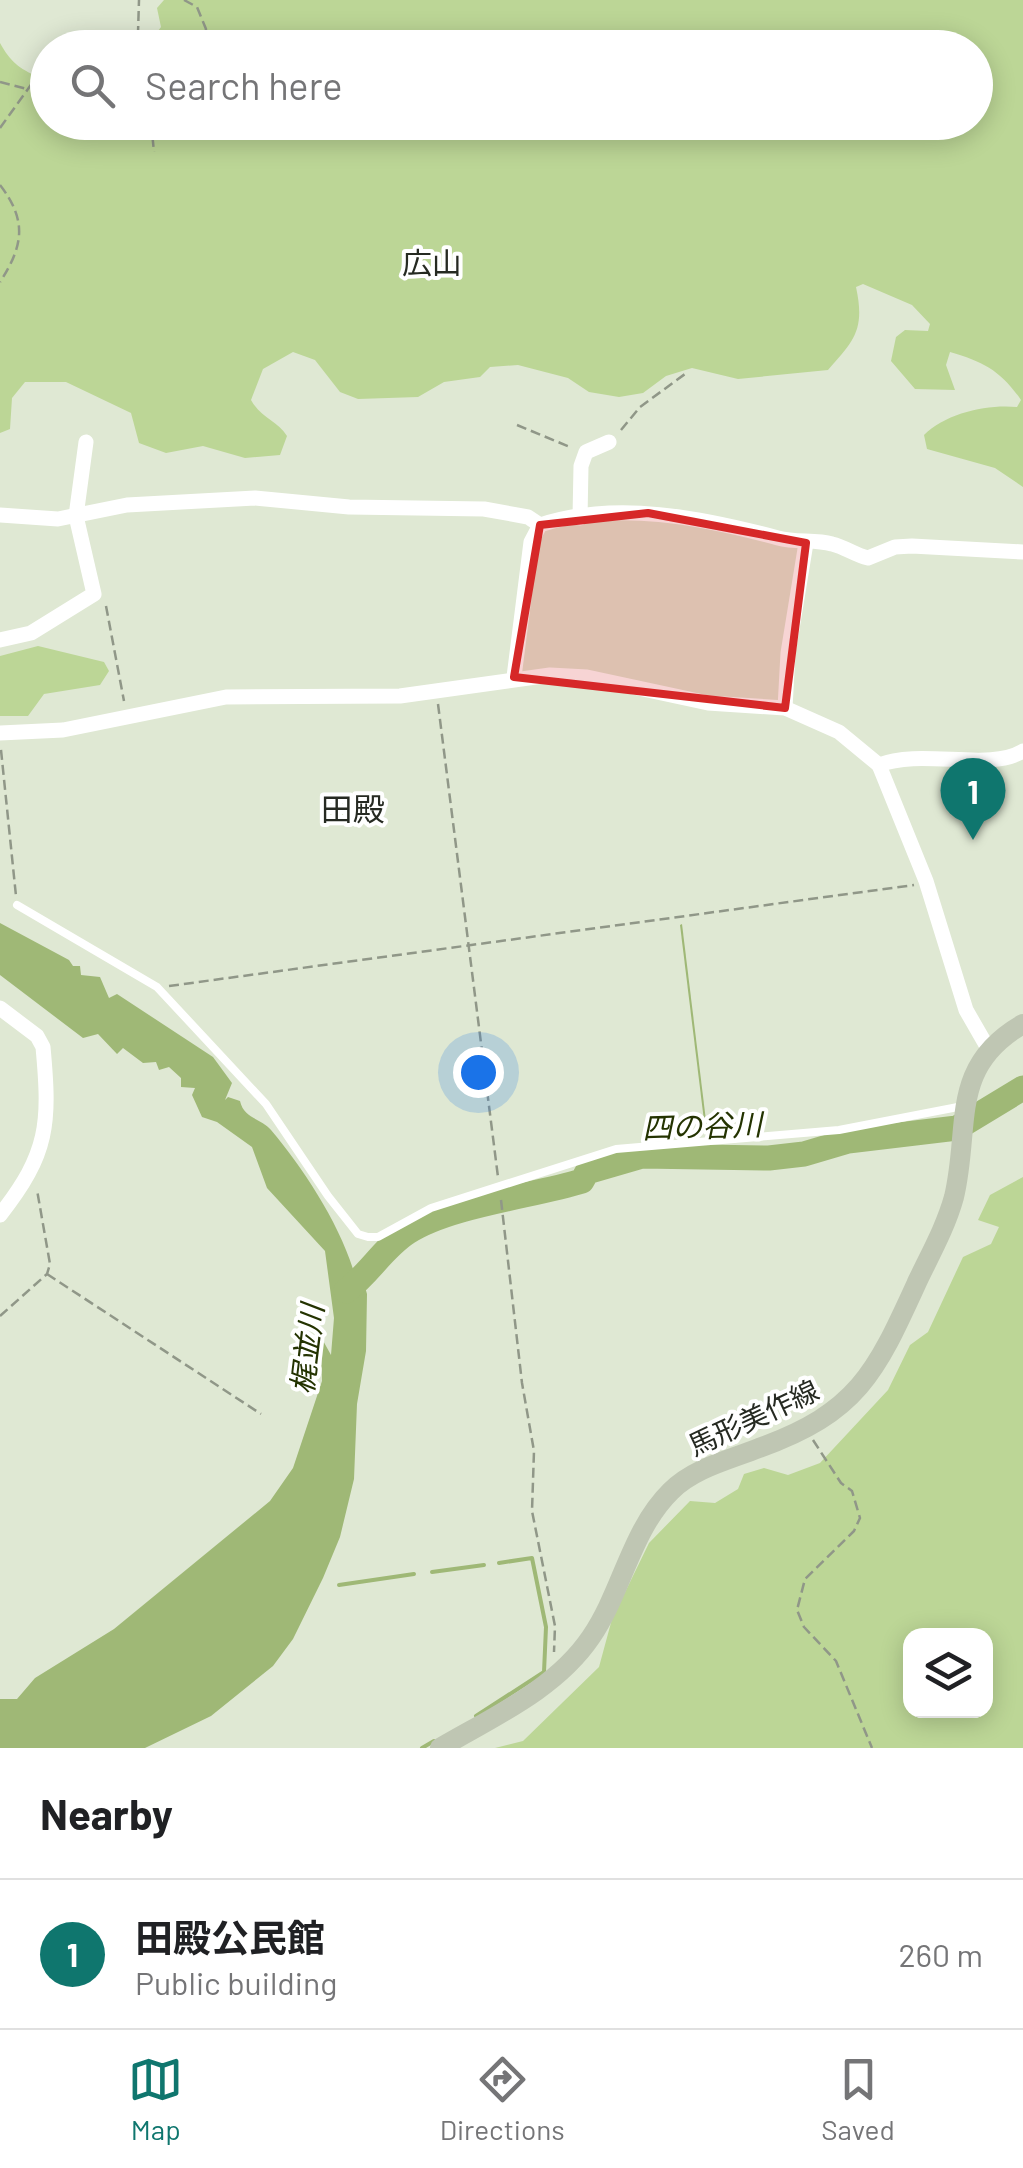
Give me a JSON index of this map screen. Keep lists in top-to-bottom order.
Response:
{
  "streets": {
    "main road": ["馬形美作線"]
  },
  "districts": ["広山", "田殿"],
  "water": ["四の谷川", "梶並川"],
  "page": {
    "search": "Search here",
    "pins": "1",
    "heading": "Nearby",
    "list": [
      {
        "mark": "1",
        "name": "田殿公民館",
        "note": "Public building",
        "value": "260 m"
      }
    ],
    "nav": ["Map", "Directions", "Saved"]
  }
}
